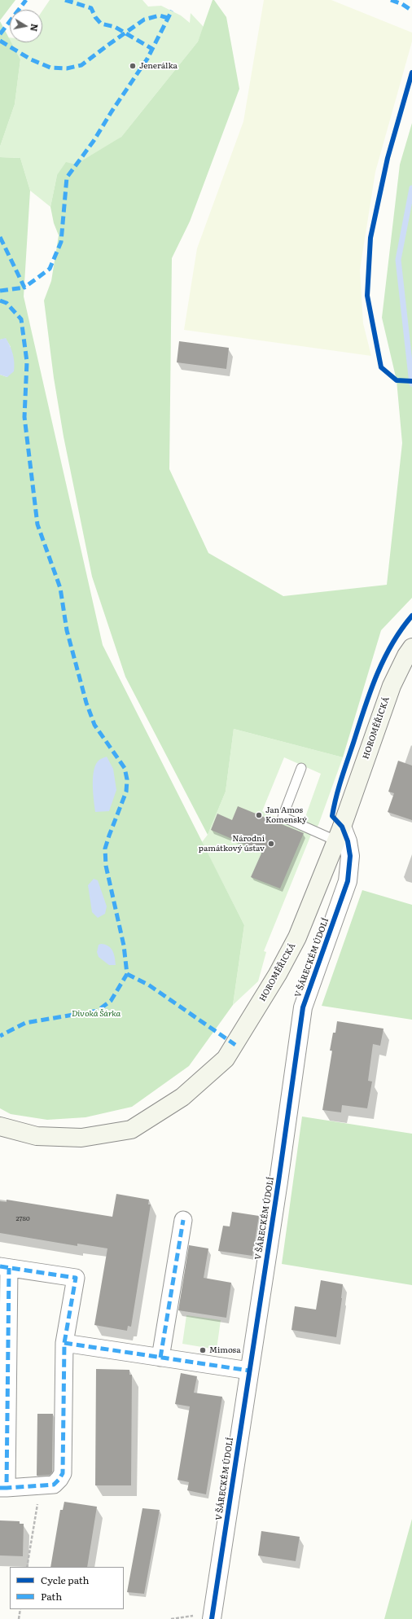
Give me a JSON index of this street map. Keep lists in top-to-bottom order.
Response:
{
  "streets": {
    "main road": ["HOROMĚŘICKÁ"],
    "street": ["V ŠÁRECKÉM ÚDOLÍ"]
  },
  "crossings": [
    ["HOROMĚŘICKÁ", "V ŠÁRECKÉM ÚDOLÍ"]
  ],
  "parks": ["Divoká Šárka"],
  "places": [
    "Jenerálka",
    "Jan Amos Komenský",
    "Národní památkový ústav",
    "Mimosa"
  ],
  "house_numbers": ["2780"],
  "legend": ["Cycle path", "Path"],
  "north": "right"
}
